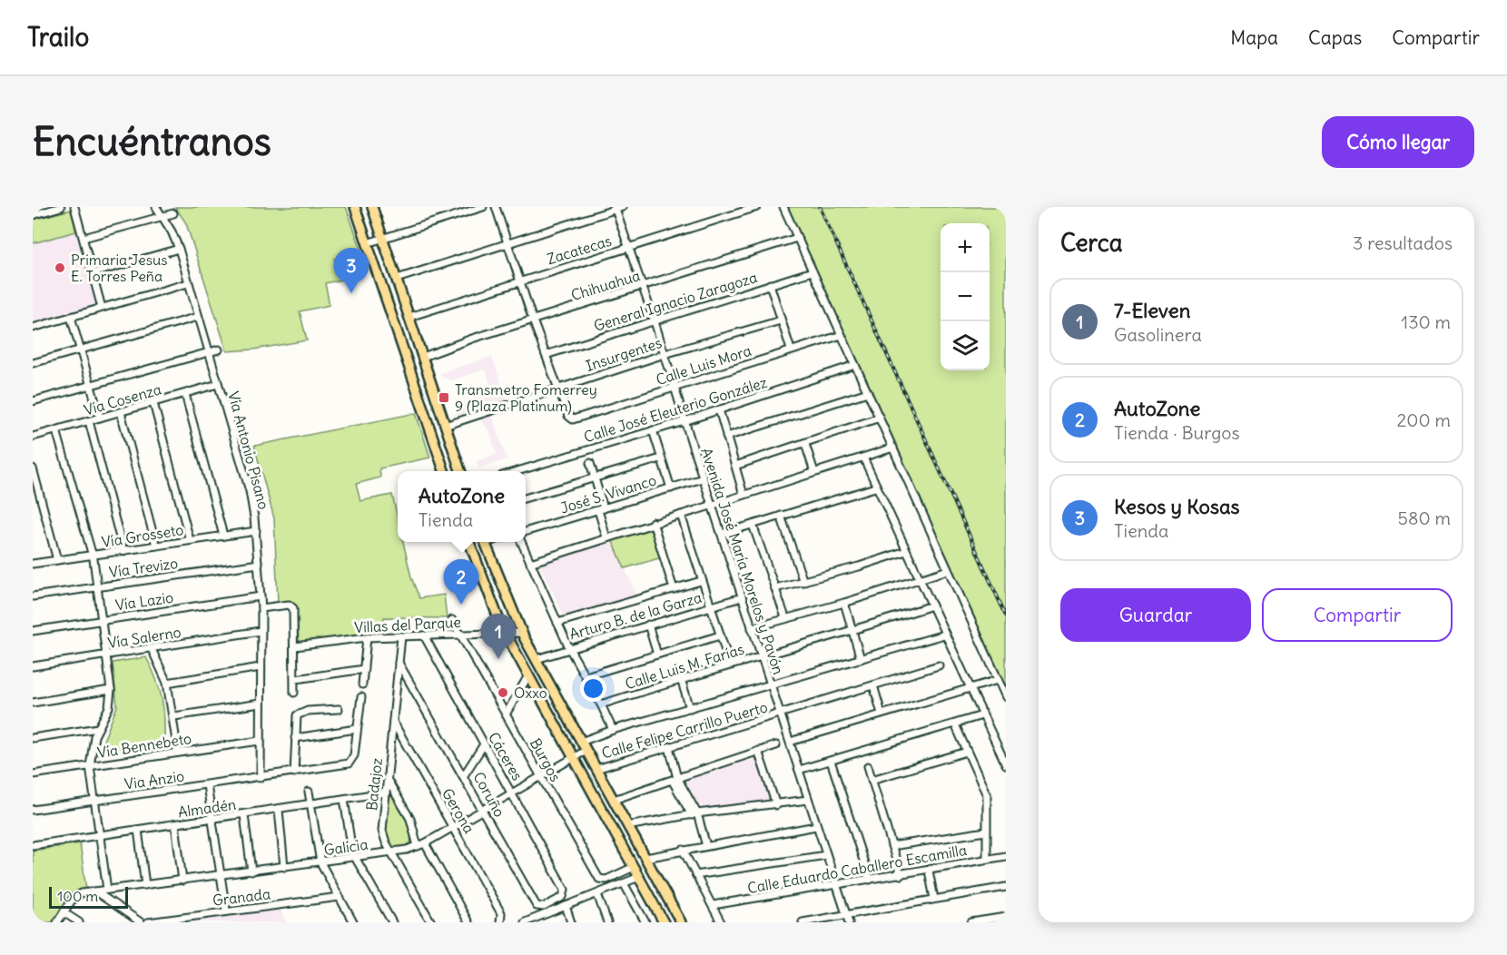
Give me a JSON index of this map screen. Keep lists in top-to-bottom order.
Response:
{
  "streets": {
    "street": [
      "Zacatecas",
      "Chihuahua",
      "General Ignacio Zaragoza",
      "Insurgentes",
      "Calle Luis Mora",
      "Vía Cosenza",
      "Calle José Eleuterio González",
      "Vía Antonio Pisano",
      "José S. Vivanco",
      "Vía Grosseto",
      "Avenida José María Morelos y Pavón",
      "Vía Trevizo",
      "Vía Lazio",
      "Arturo B. de la Garza",
      "Villas del Parque",
      "Vía Salerno",
      "Calle Luis M. Farías",
      "Calle Felipe Carrillo Puerto",
      "Vía Bennebeto",
      "Cáceres",
      "Burgos",
      "Via Anzio",
      "Badajoz",
      "Coruño",
      "Almadén",
      "Gerona",
      "Galicia",
      "Calle Eduardo Caballero Escamilla",
      "Granada"
    ]
  },
  "crossings": [
    ["Zacatecas", "Avenida José María Morelos y Pavón"],
    ["Chihuahua", "Avenida José María Morelos y Pavón"],
    ["General Ignacio Zaragoza", "Avenida José María Morelos y Pavón"],
    ["Insurgentes", "Calle Luis Mora"],
    ["Insurgentes", "Avenida José María Morelos y Pavón"],
    ["Calle Luis Mora", "Avenida José María Morelos y Pavón"],
    ["Vía Cosenza", "Vía Antonio Pisano"],
    ["Calle José Eleuterio González", "Avenida José María Morelos y Pavón"],
    ["Vía Antonio Pisano", "Vía Grosseto"],
    ["Vía Antonio Pisano", "Vía Trevizo"],
    ["Vía Antonio Pisano", "Vía Lazio"],
    ["Vía Antonio Pisano", "Vía Salerno"],
    ["Vía Antonio Pisano", "Vía Bennebeto"],
    ["Vía Antonio Pisano", "Via Anzio"],
    ["José S. Vivanco", "Avenida José María Morelos y Pavón"],
    ["Avenida José María Morelos y Pavón", "Arturo B. de la Garza"],
    ["Avenida José María Morelos y Pavón", "Calle Luis M. Farías"],
    ["Avenida José María Morelos y Pavón", "Calle Felipe Carrillo Puerto"],
    ["Avenida José María Morelos y Pavón", "Calle Eduardo Caballero Escamilla"],
    ["Villas del Parque", "Cáceres"],
    ["Villas del Parque", "Burgos"],
    ["Villas del Parque", "Badajoz"],
    ["Cáceres", "Coruño"],
    ["Cáceres", "Galicia"],
    ["Burgos", "Galicia"],
    ["Badajoz", "Coruño"],
    ["Badajoz", "Almadén"],
    ["Badajoz", "Gerona"],
    ["Badajoz", "Galicia"],
    ["Coruño", "Galicia"],
    ["Gerona", "Galicia"]
  ],
  "places": {
    "other": ["Primaria Jesus E. Torres Peña", "Oxxo"],
    "transit": ["Transmetro Fomerrey 9 (Plaza Platinum)"]
  },
  "scale_bar": "100 m",
  "page": {
    "header": "Trailo",
    "nav": ["Mapa", "Capas", "Compartir"],
    "buttons": [
      "Cómo llegar",
      ["Guardar", "Compartir"]
    ],
    "title": "Encuéntranos",
    "heading": ["Cerca", "3 resultados"],
    "map_buttons": ["+", "−"],
    "pins": ["3", "2", "1"],
    "list": [
      {
        "mark": "1",
        "name": "7-Eleven",
        "note": "Gasolinera",
        "value": "130 m"
      },
      {
        "mark": "2",
        "name": "AutoZone",
        "note": "Tienda · Burgos",
        "value": "200 m"
      },
      {
        "mark": "3",
        "name": "Kesos y Kosas",
        "note": "Tienda",
        "value": "580 m"
      }
    ],
    "popup": ["AutoZone", "Tienda"],
    "scale": "100 m"
  }
}
